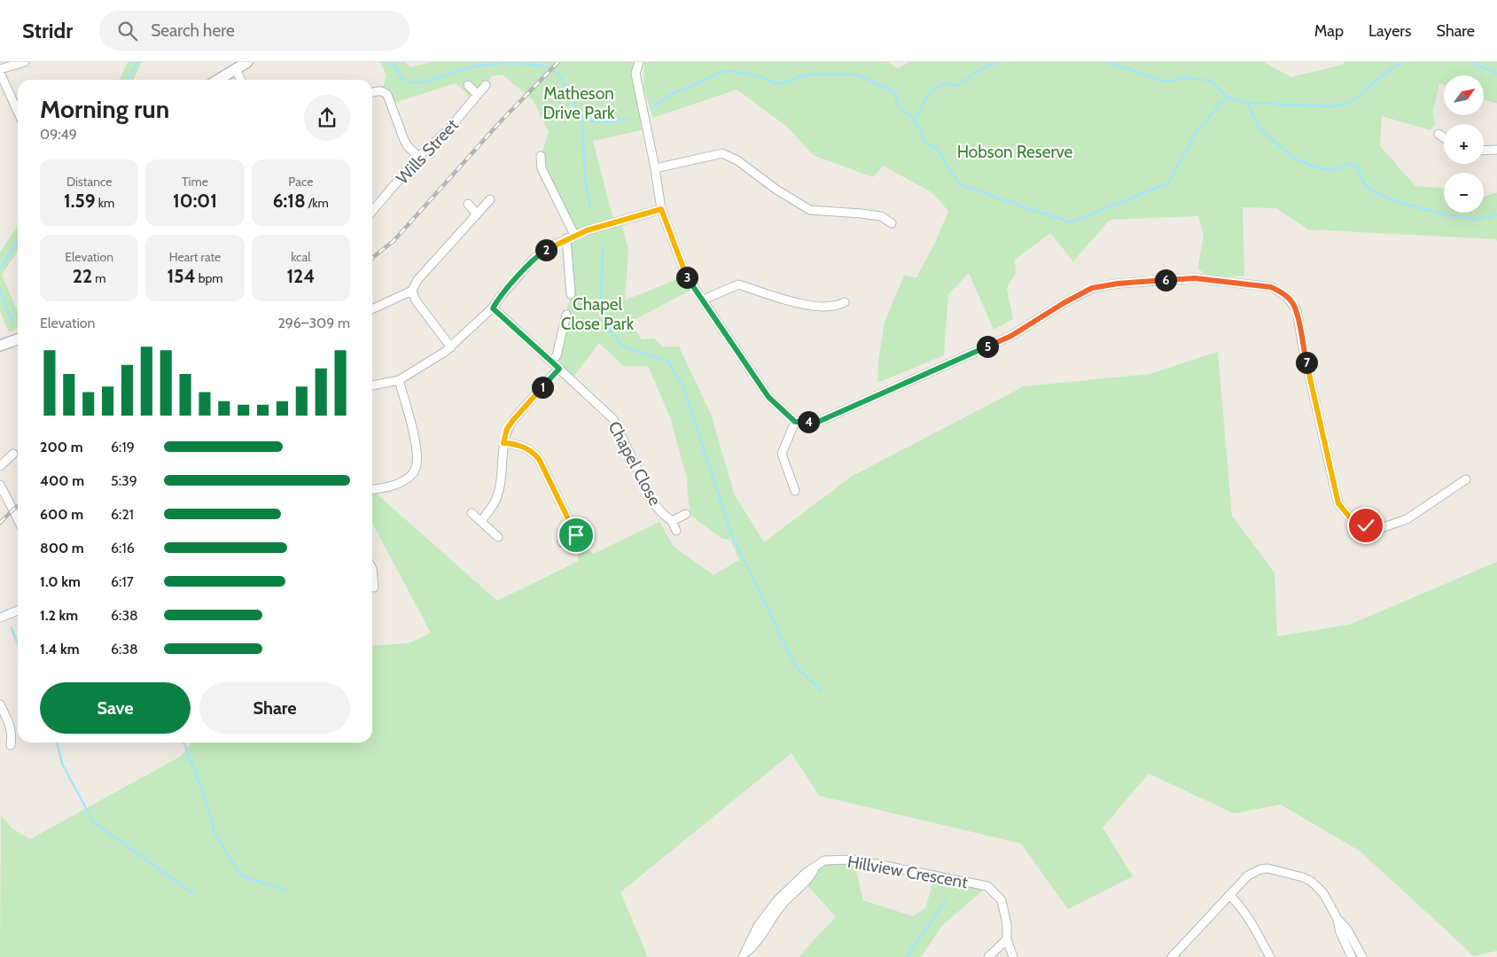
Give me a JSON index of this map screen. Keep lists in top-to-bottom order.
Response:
{
  "streets": {
    "street": ["Wills Street", "Chapel Close", "Hillview Crescent"]
  },
  "parks": ["Matheson Drive Park", "Hobson Reserve", "Chapel Close Park"],
  "north": "top right",
  "page": {
    "header": "Stridr",
    "search": "Search here",
    "nav": ["Map", "Layers", "Share"],
    "map_buttons": ["+", "−"],
    "heading": ["Morning run", "09:49"],
    "stats": [
      ["Distance", "1.59 km"],
      ["Time", "10:01"],
      ["Pace", "6:18 /km"],
      ["Elevation", "22 m"],
      ["Heart rate", "154 bpm"],
      ["kcal", "124"]
    ],
    "pins": [
      "2",
      "3",
      "6",
      "5",
      "7",
      "1",
      "4"
    ],
    "chart": ["Elevation", "296–309 m"],
    "list": [
      {
        "name": "200 m",
        "note": "6:19"
      },
      {
        "name": "400 m",
        "note": "5:39"
      },
      {
        "name": "600 m",
        "note": "6:21"
      },
      {
        "name": "800 m",
        "note": "6:16"
      },
      {
        "name": "1.0 km",
        "note": "6:17"
      },
      {
        "name": "1.2 km",
        "note": "6:38"
      },
      {
        "name": "1.4 km",
        "note": "6:38"
      }
    ],
    "buttons": ["Save", "Share"]
  }
}
